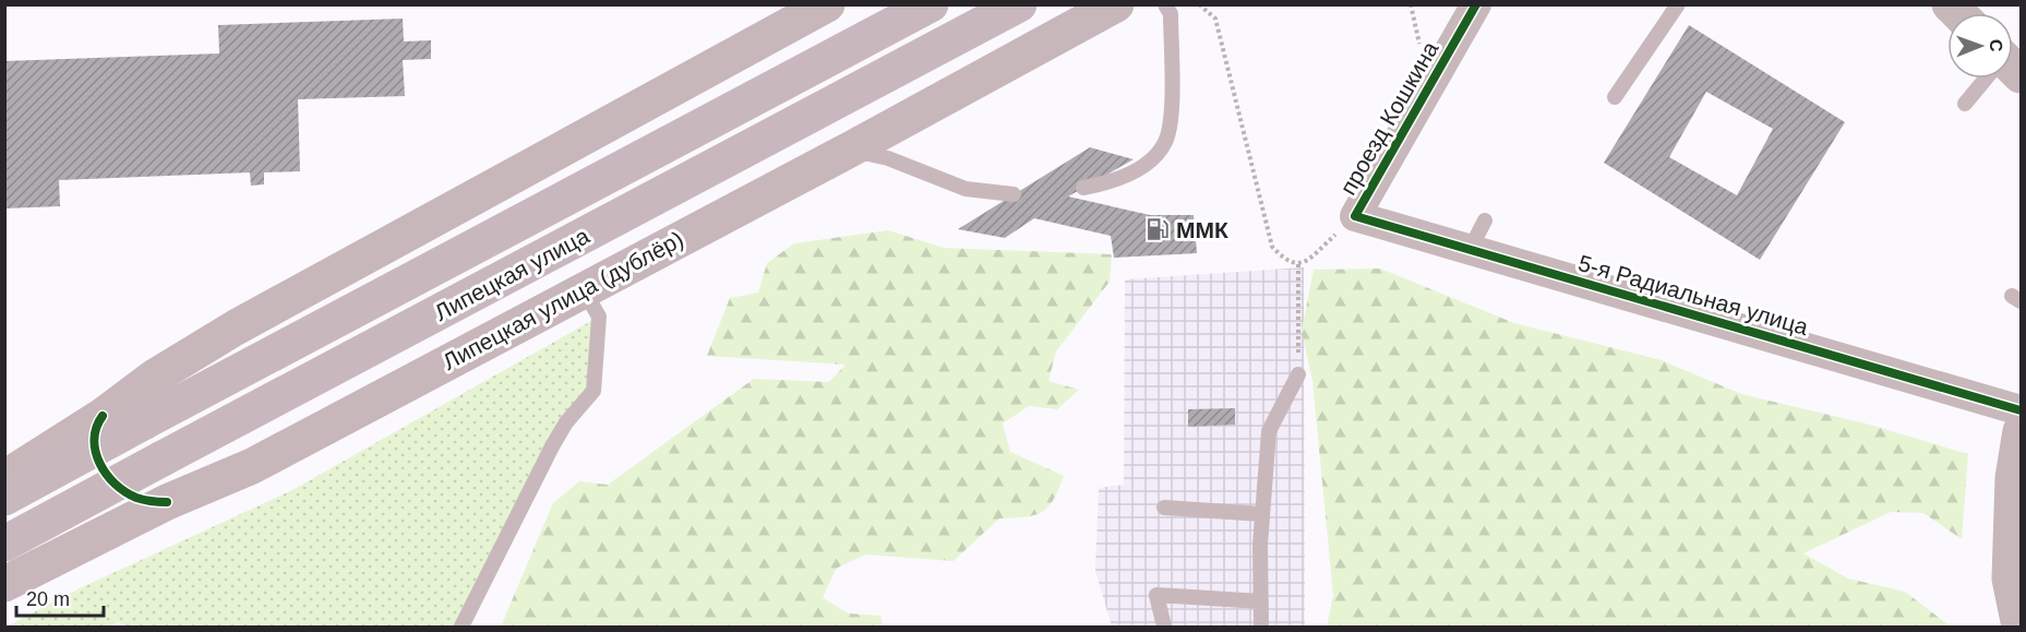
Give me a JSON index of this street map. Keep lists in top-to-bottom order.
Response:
{
  "streets": {
    "main road": ["Липецкая улица", "Липецкая улица (дублёр)"],
    "street": ["проезд Кошкина", "5-я Радиальная улица"]
  },
  "crossings": [
    ["проезд Кошкина", "5-я Радиальная улица"]
  ],
  "places": {
    "fuel station": ["ММК"]
  },
  "scale_bar": "20 m",
  "north": "right"
}
